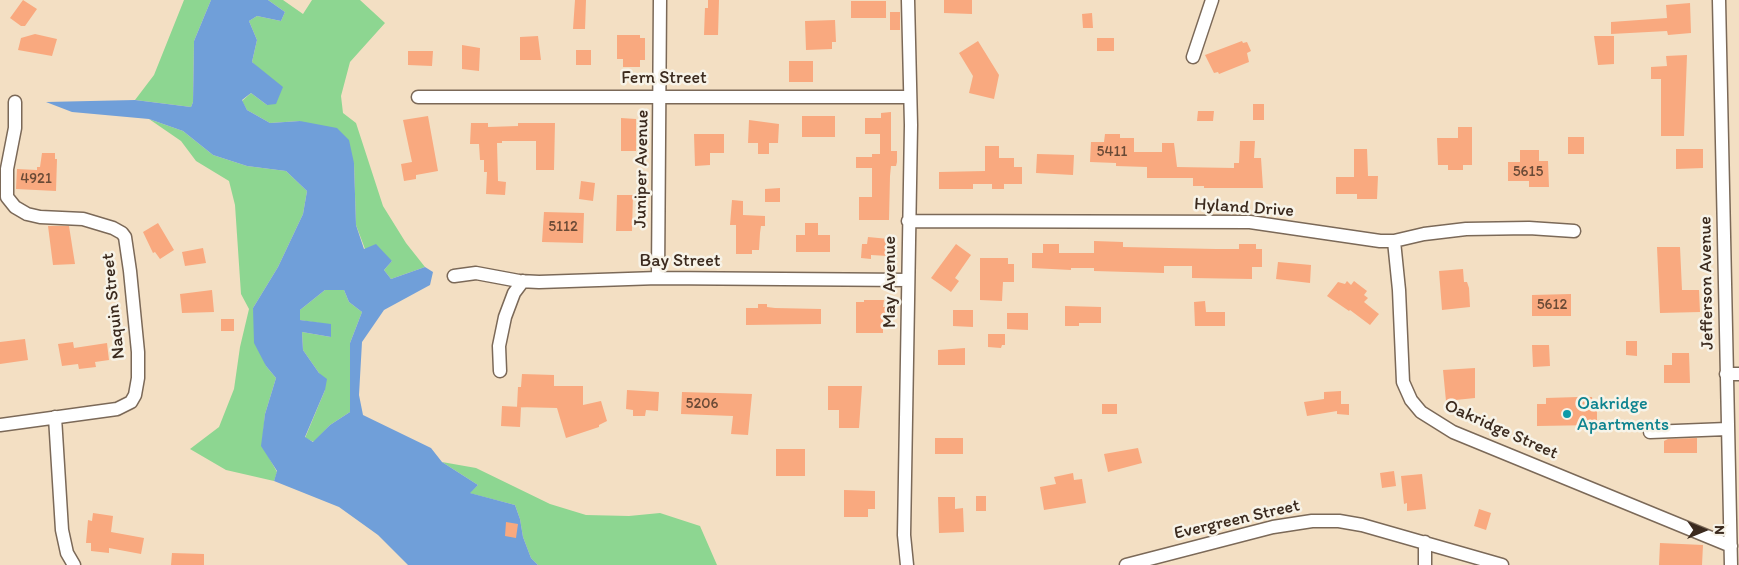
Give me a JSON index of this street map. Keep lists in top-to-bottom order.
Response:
{
  "streets": {
    "street": [
      "Fern Street",
      "Juniper Avenue",
      "Hyland Drive",
      "Bay Street",
      "May Avenue",
      "Jefferson Avenue",
      "Naquin Street",
      "Oakridge Street",
      "Evergreen Street"
    ]
  },
  "crossings": [
    ["Fern Street", "Juniper Avenue"],
    ["Fern Street", "May Avenue"],
    ["Juniper Avenue", "Bay Street"],
    ["Hyland Drive", "May Avenue"],
    ["Hyland Drive", "Oakridge Street"],
    ["Bay Street", "May Avenue"],
    ["Jefferson Avenue", "Oakridge Street"]
  ],
  "places": ["Oakridge Apartments"],
  "house_numbers": [
    "5411",
    "5615",
    "4921",
    "5112",
    "5612",
    "5206"
  ],
  "north": "right"
}
